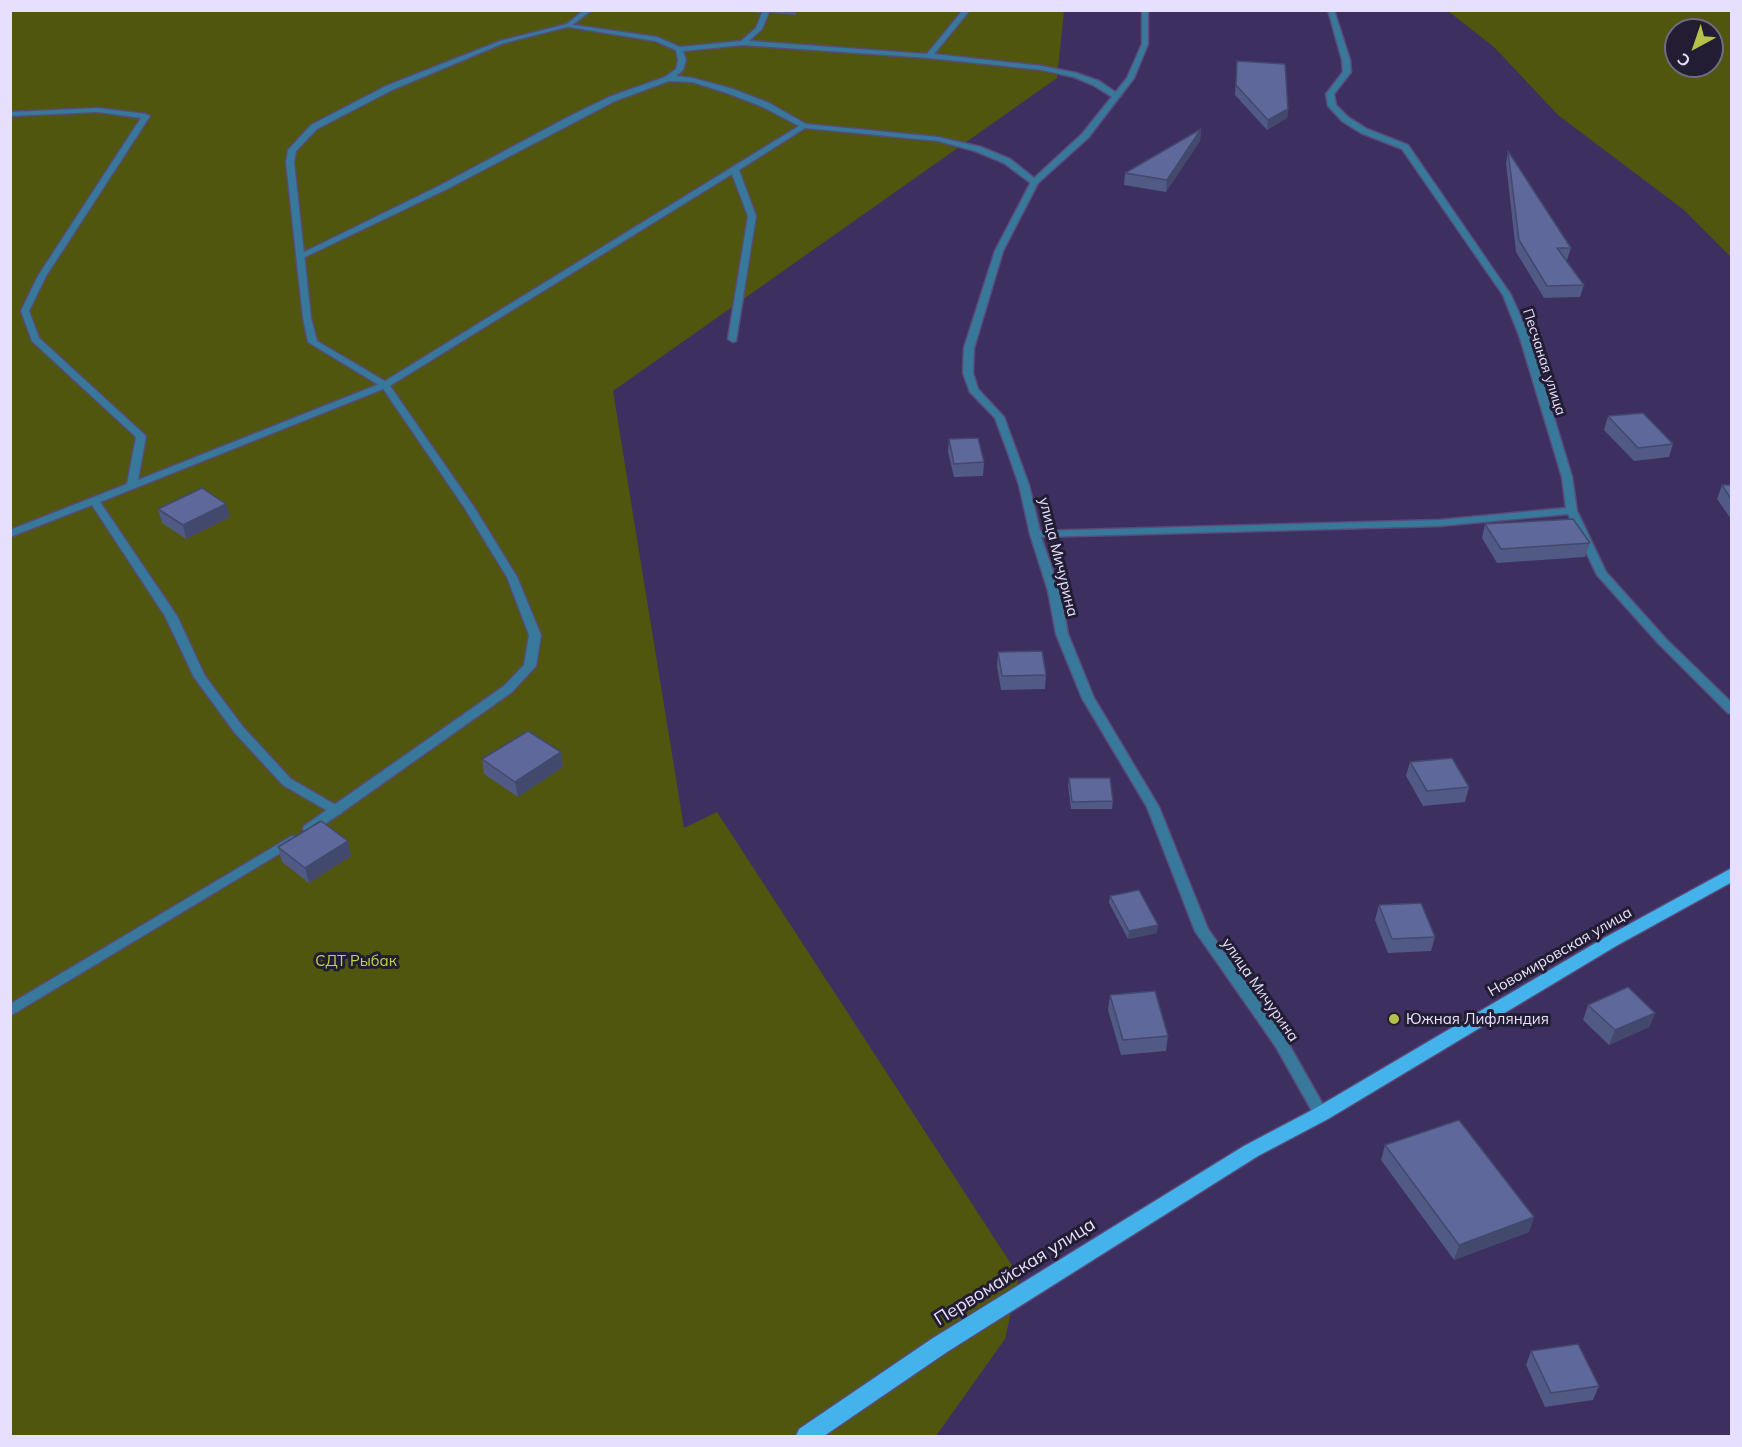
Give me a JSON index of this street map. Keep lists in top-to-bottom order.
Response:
{
  "streets": {
    "main road": ["Новомировская улица", "Первомайская улица"],
    "street": ["Песчаная улица", "улица Мичурина"]
  },
  "crossings": [
    ["улица Мичурина", "Новомировская улица"],
    ["Новомировская улица", "Первомайская улица"]
  ],
  "parks": ["СДТ Рыбак"],
  "places": ["Южная Лифляндия"],
  "north": "bottom left"
}
